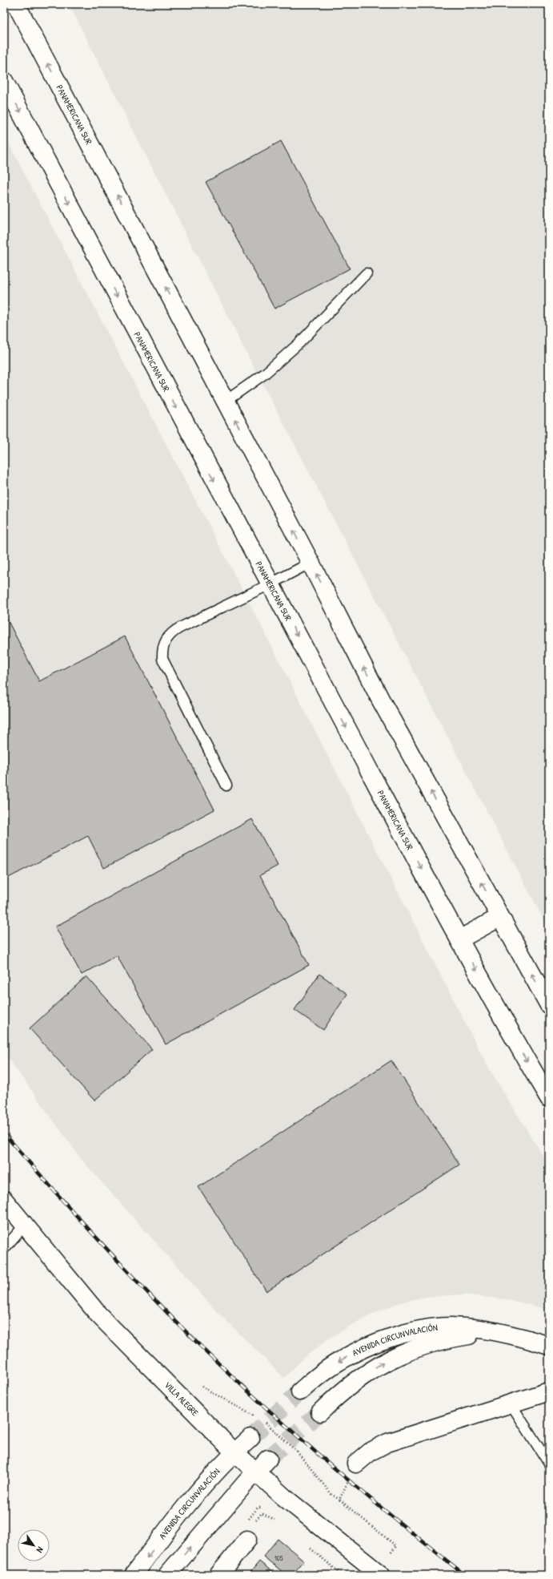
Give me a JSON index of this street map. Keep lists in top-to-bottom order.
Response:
{
  "streets": {
    "main road": ["PANAMERICANA SUR", "AVENIDA CIRCUNVALACIÓN", "VILLA ALEGRE"]
  },
  "crossings": [
    ["AVENIDA CIRCUNVALACIÓN", "VILLA ALEGRE"]
  ],
  "house_numbers": ["105"],
  "north": "bottom right"
}
